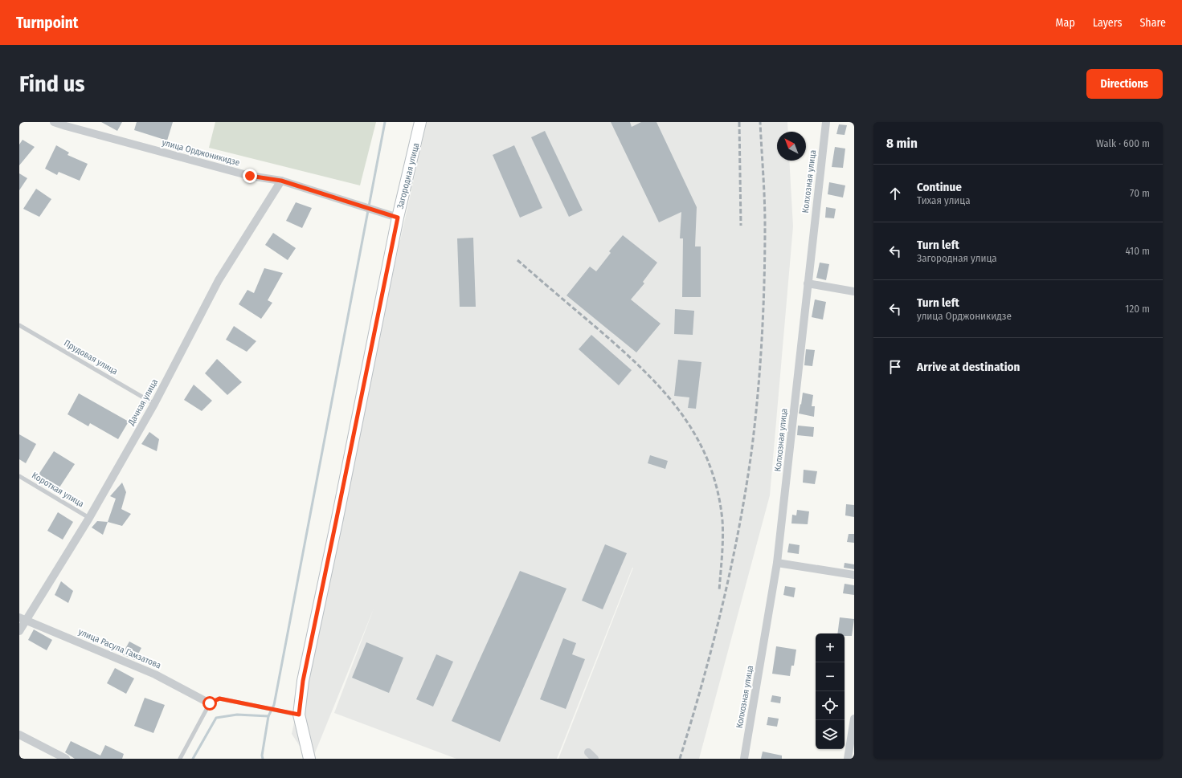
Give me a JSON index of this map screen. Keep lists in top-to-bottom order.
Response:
{
  "streets": {
    "main road": ["Загородная улица"],
    "street": [
      "улица Орджоникидзе",
      "Колхозная улица",
      "Дачная улица",
      "улица Расула Гамзатова"
    ],
    "lane": ["Прудовая улица", "Короткая улица"]
  },
  "crossings": [
    ["улица Орджоникидзе", "Загородная улица"],
    ["улица Орджоникидзе", "Дачная улица"],
    ["Прудовая улица", "Дачная улица"],
    ["Дачная улица", "Короткая улица"],
    ["Дачная улица", "улица Расула Гамзатова"]
  ],
  "north": "top left",
  "page": {
    "header": "Turnpoint",
    "nav": ["Map", "Layers", "Share"],
    "buttons": "Directions",
    "title": "Find us",
    "heading": ["8 min", "Walk · 600 m"],
    "list": [
      ["Continue", "Тихая улица", "70 m"],
      ["Turn left", "Загородная улица", "410 m"],
      ["Turn left", "улица Орджоникидзе", "120 m"],
      "Arrive at destination"
    ],
    "map_buttons": ["+", "−"]
  }
}
